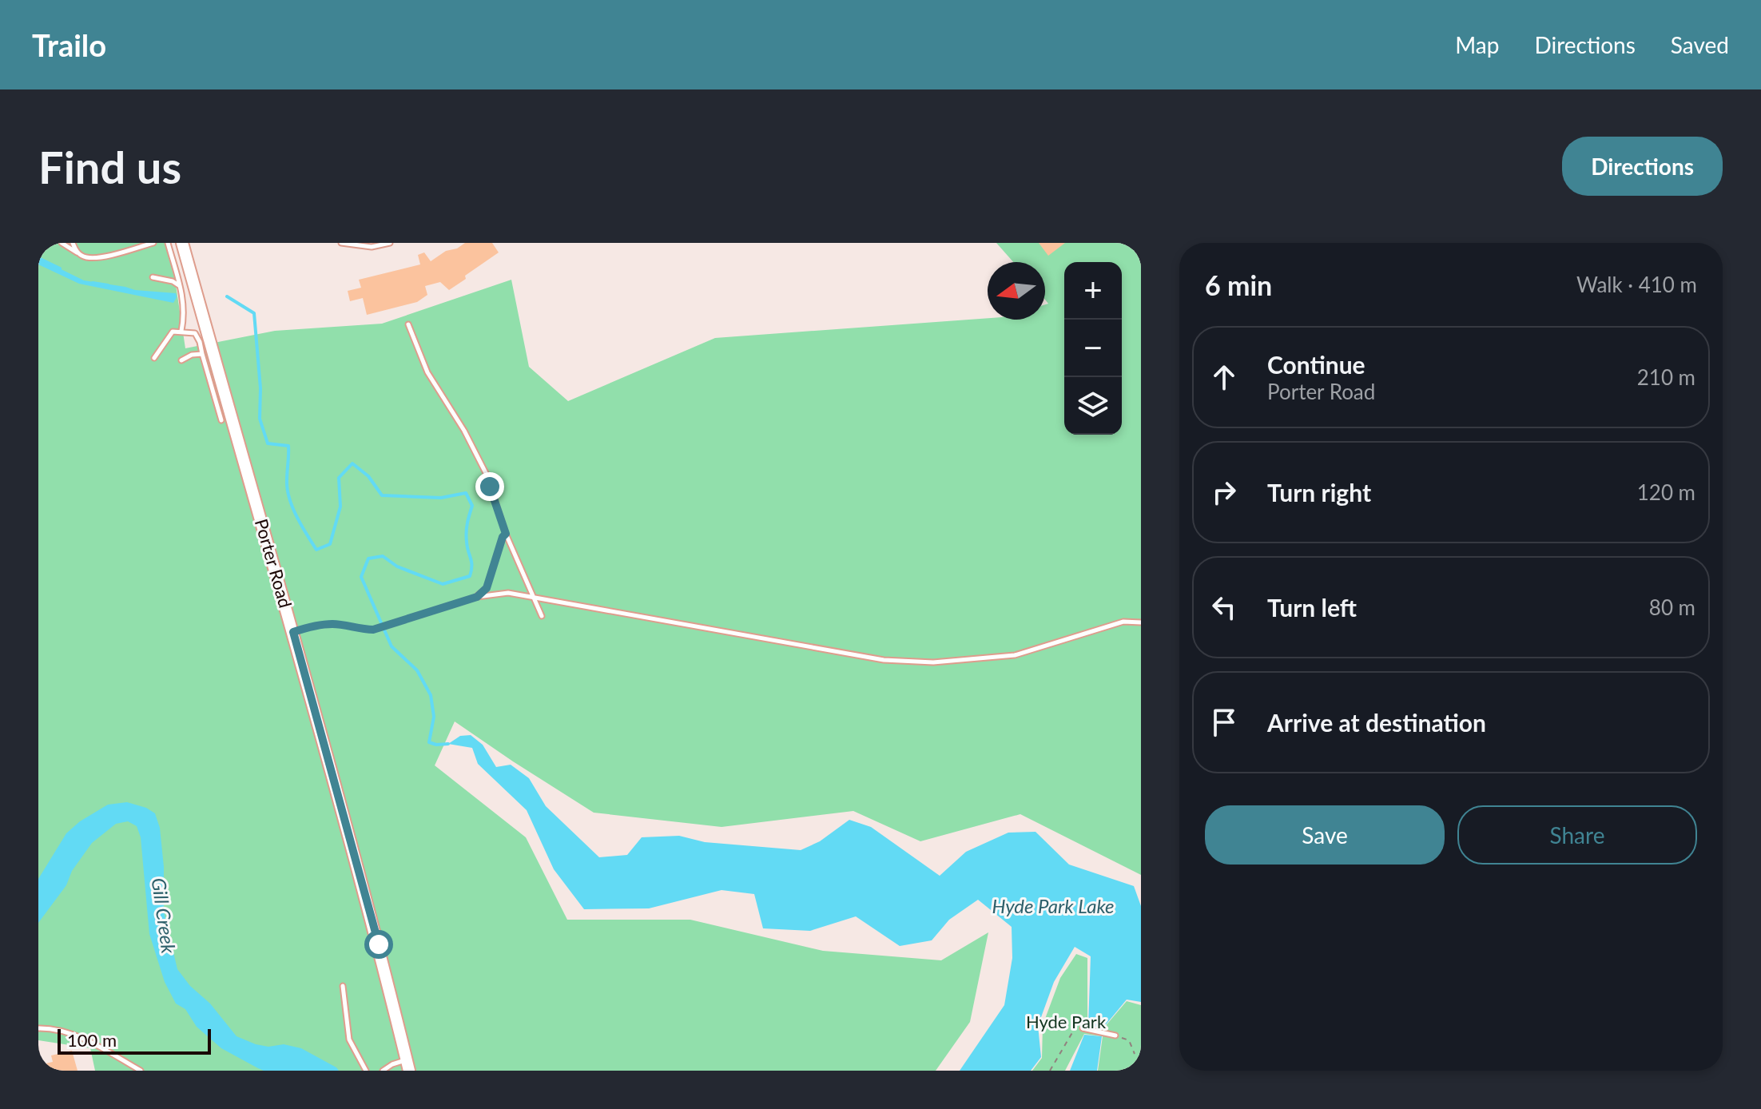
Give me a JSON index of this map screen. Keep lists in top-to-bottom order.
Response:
{
  "streets": {
    "main road": ["Porter Road"]
  },
  "water": ["Hyde Park Lake", "Gill Creek"],
  "parks": ["Hyde Park"],
  "scale_bar": "100 m",
  "north": "left",
  "page": {
    "header": "Trailo",
    "nav": ["Map", "Directions", "Saved"],
    "buttons": [
      "Directions",
      ["Save", "Share"]
    ],
    "title": "Find us",
    "heading": ["6 min", "Walk · 410 m"],
    "map_buttons": ["+", "−"],
    "list": [
      ["Continue", "Porter Road", "210 m"],
      ["Turn right", "120 m"],
      ["Turn left", "80 m"],
      "Arrive at destination"
    ],
    "scale": "100 m"
  }
}
